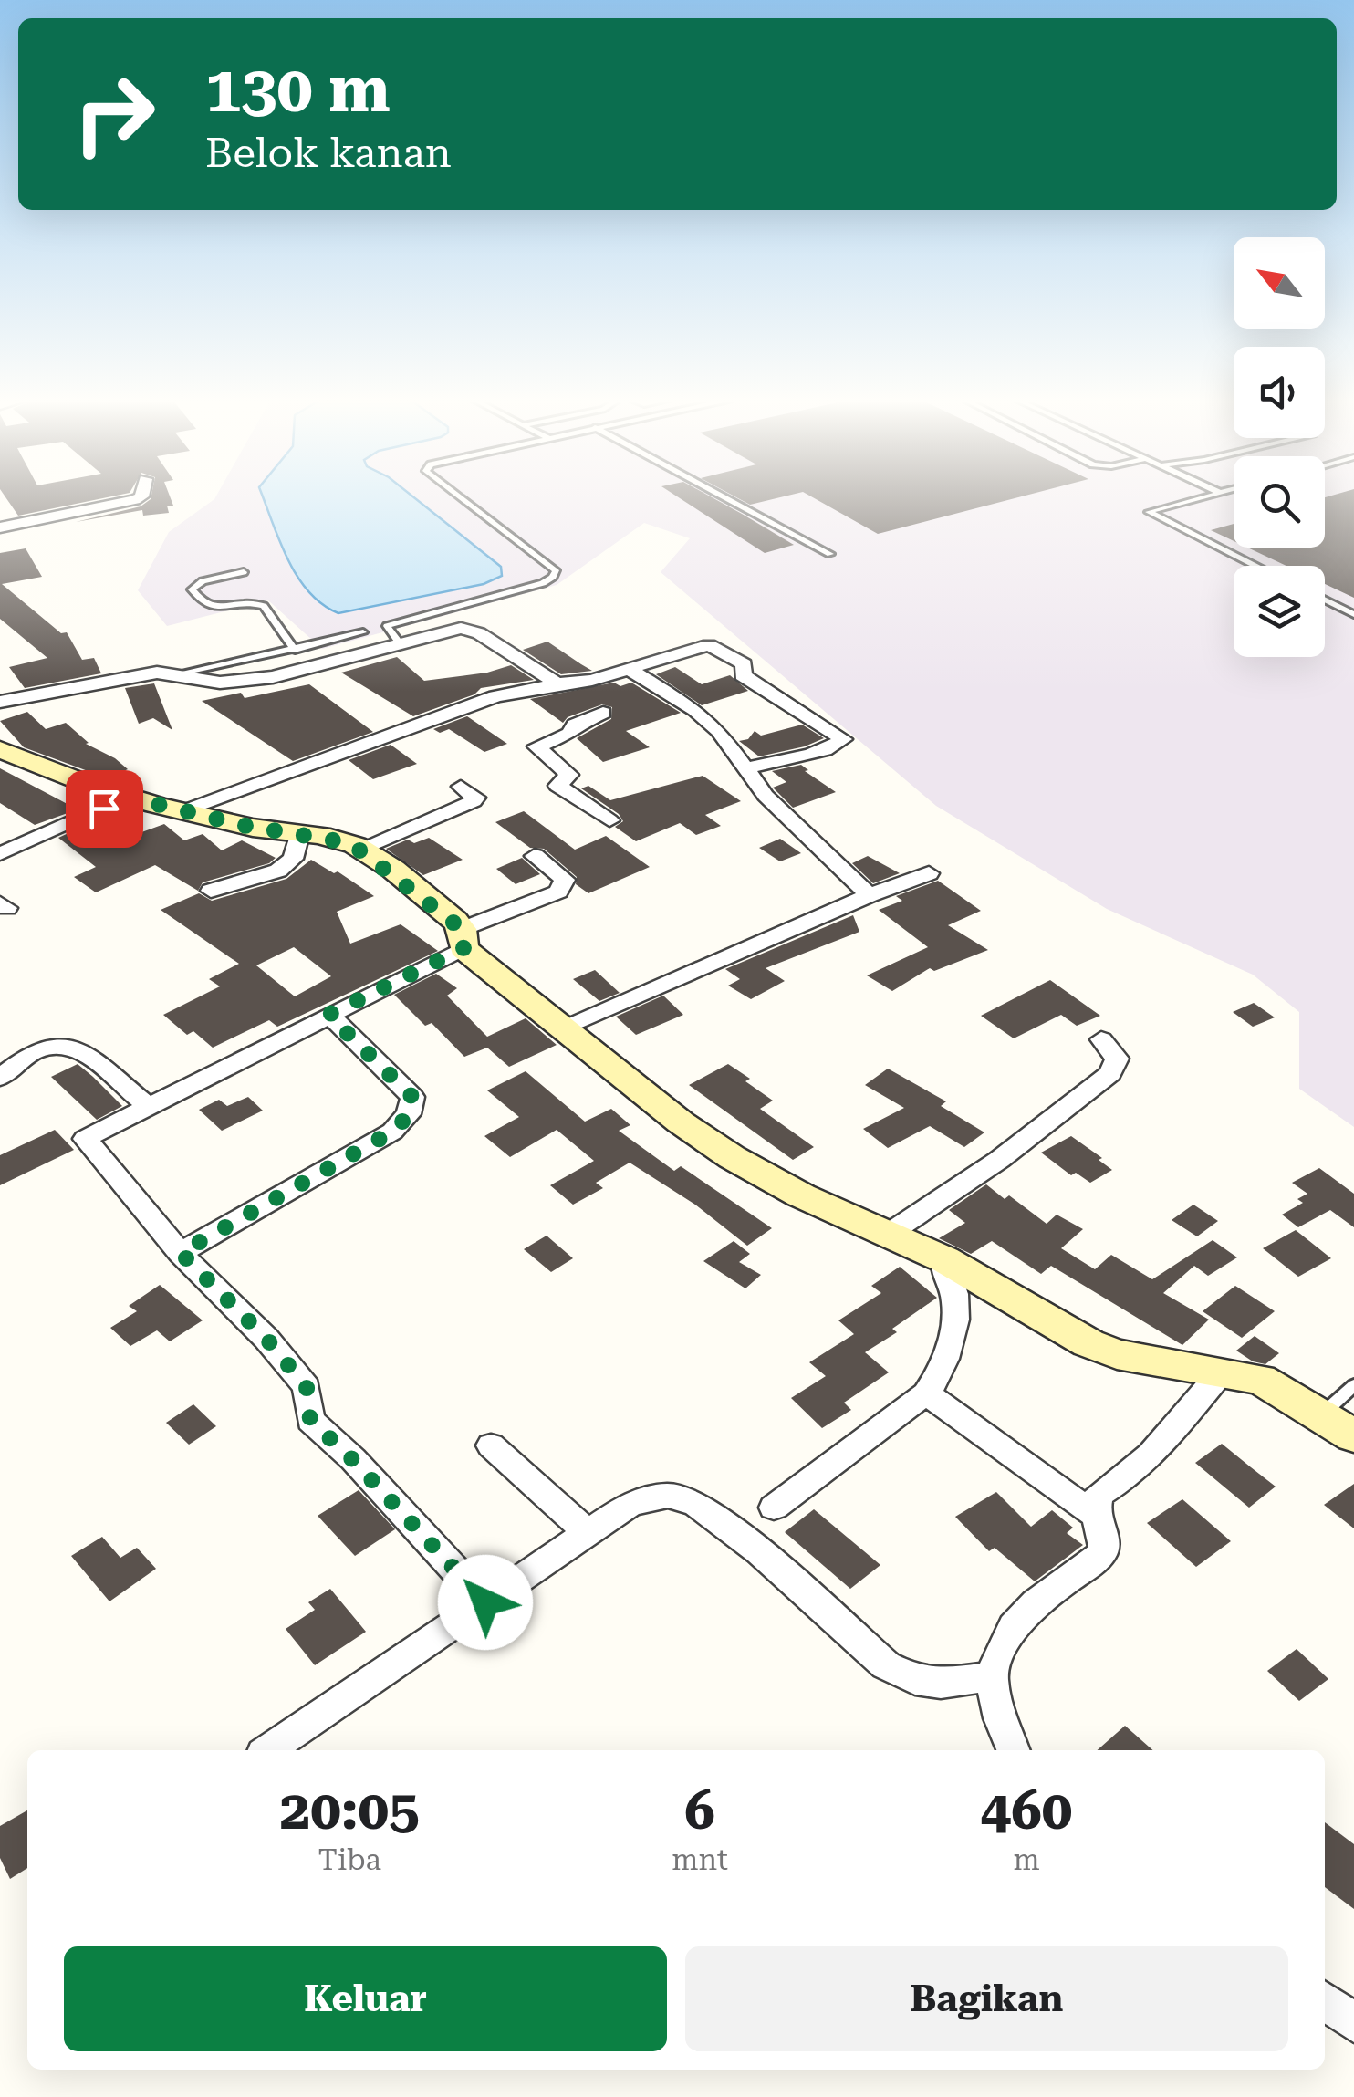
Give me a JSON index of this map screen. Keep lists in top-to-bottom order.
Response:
{
  "north": "top left",
  "page": {
    "turn": ["130 m", "Belok kanan"],
    "eta": [
      "20:05",
      "Tiba",
      "6",
      "mnt",
      "460",
      "m"
    ],
    "buttons": ["Keluar", "Bagikan"]
  }
}
